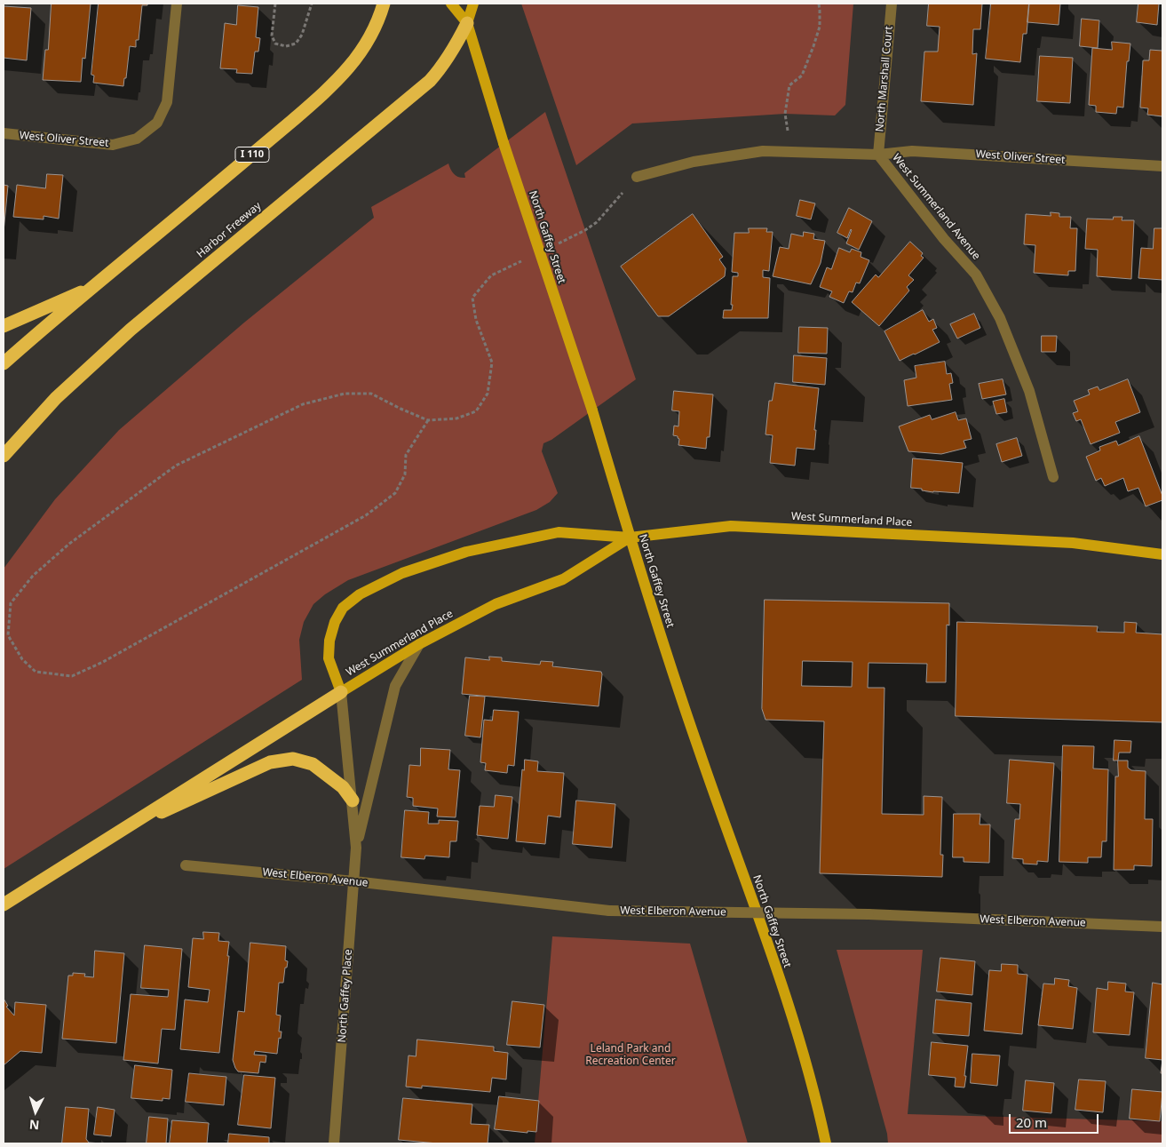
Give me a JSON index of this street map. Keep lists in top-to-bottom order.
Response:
{
  "streets": {
    "highway": ["I 110", "Harbor Freeway"],
    "main road": ["North Gaffey Street", "West Summerland Place"],
    "street": [
      "North Marshall Court",
      "West Oliver Street",
      "West Summerland Avenue",
      "West Elberon Avenue",
      "North Gaffey Place"
    ]
  },
  "crossings": [
    ["North Marshall Court", "West Oliver Street"],
    ["North Marshall Court", "West Summerland Avenue"],
    ["West Oliver Street", "West Summerland Avenue"],
    ["Harbor Freeway", "North Gaffey Street"],
    ["North Gaffey Street", "West Summerland Place"],
    ["West Summerland Place", "North Gaffey Place"],
    ["West Elberon Avenue", "North Gaffey Place"]
  ],
  "parks": ["Leland Park and Recreation Center"],
  "scale_bar": "20 m",
  "north": "bottom"
}
